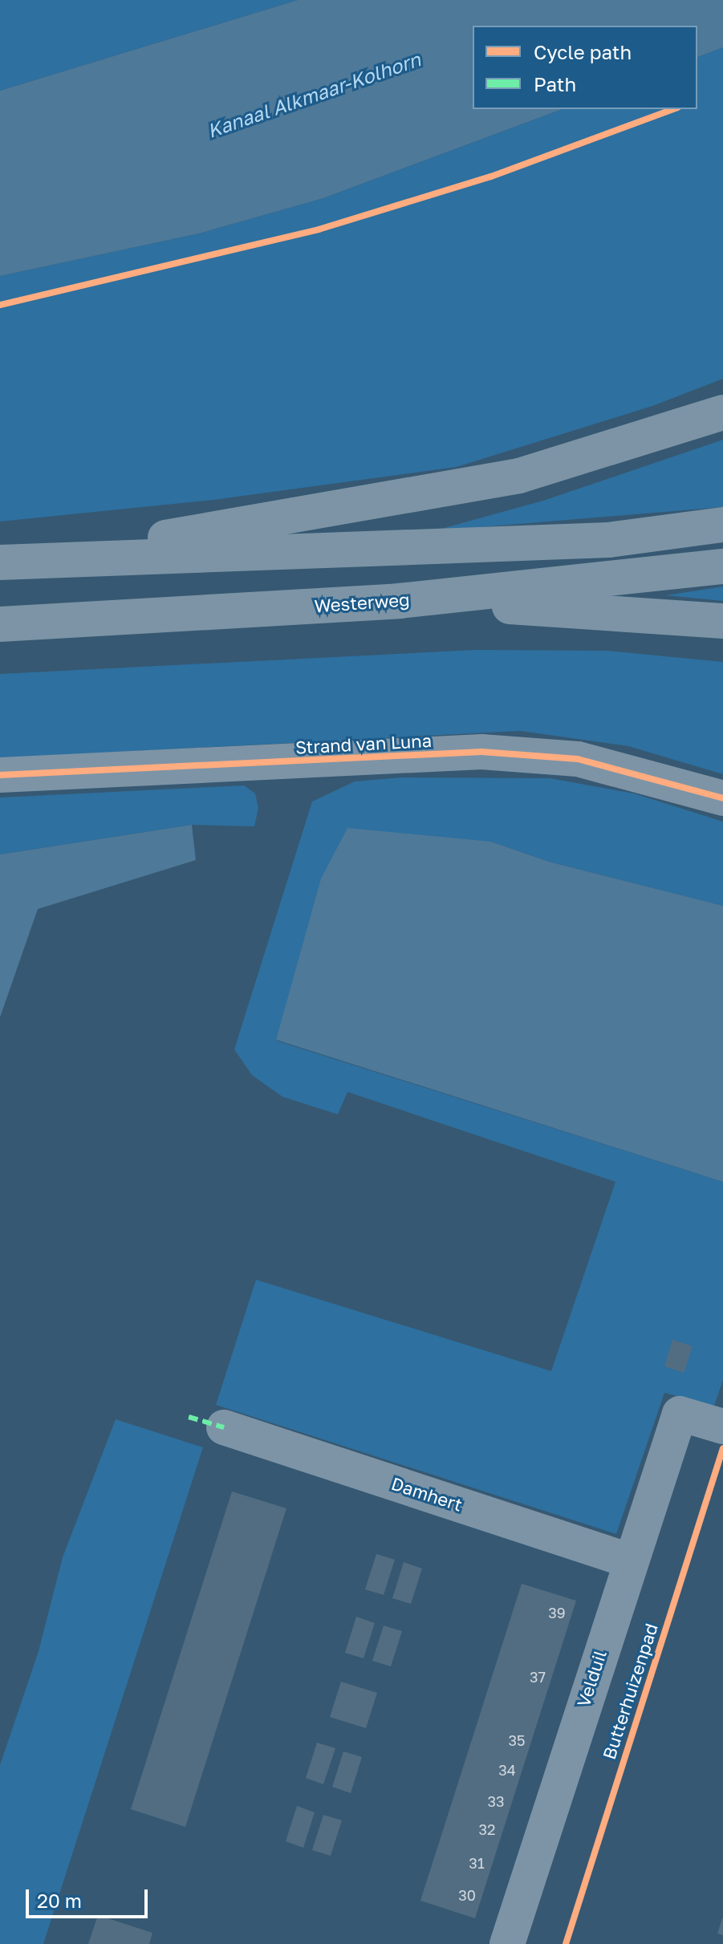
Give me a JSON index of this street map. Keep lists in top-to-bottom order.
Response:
{
  "streets": {
    "main road": ["Westerweg"],
    "street": ["Strand van Luna", "Damhert", "Velduil"],
    "cycle path": ["Butterhuizenpad"]
  },
  "crossings": [
    ["Damhert", "Velduil"]
  ],
  "water": ["Kanaal Alkmaar-Kolhorn"],
  "house_numbers": [
    "39",
    "37",
    "35",
    "34",
    "33",
    "32",
    "31",
    "30"
  ],
  "legend": ["Cycle path", "Path"],
  "scale_bar": "20 m"
}
